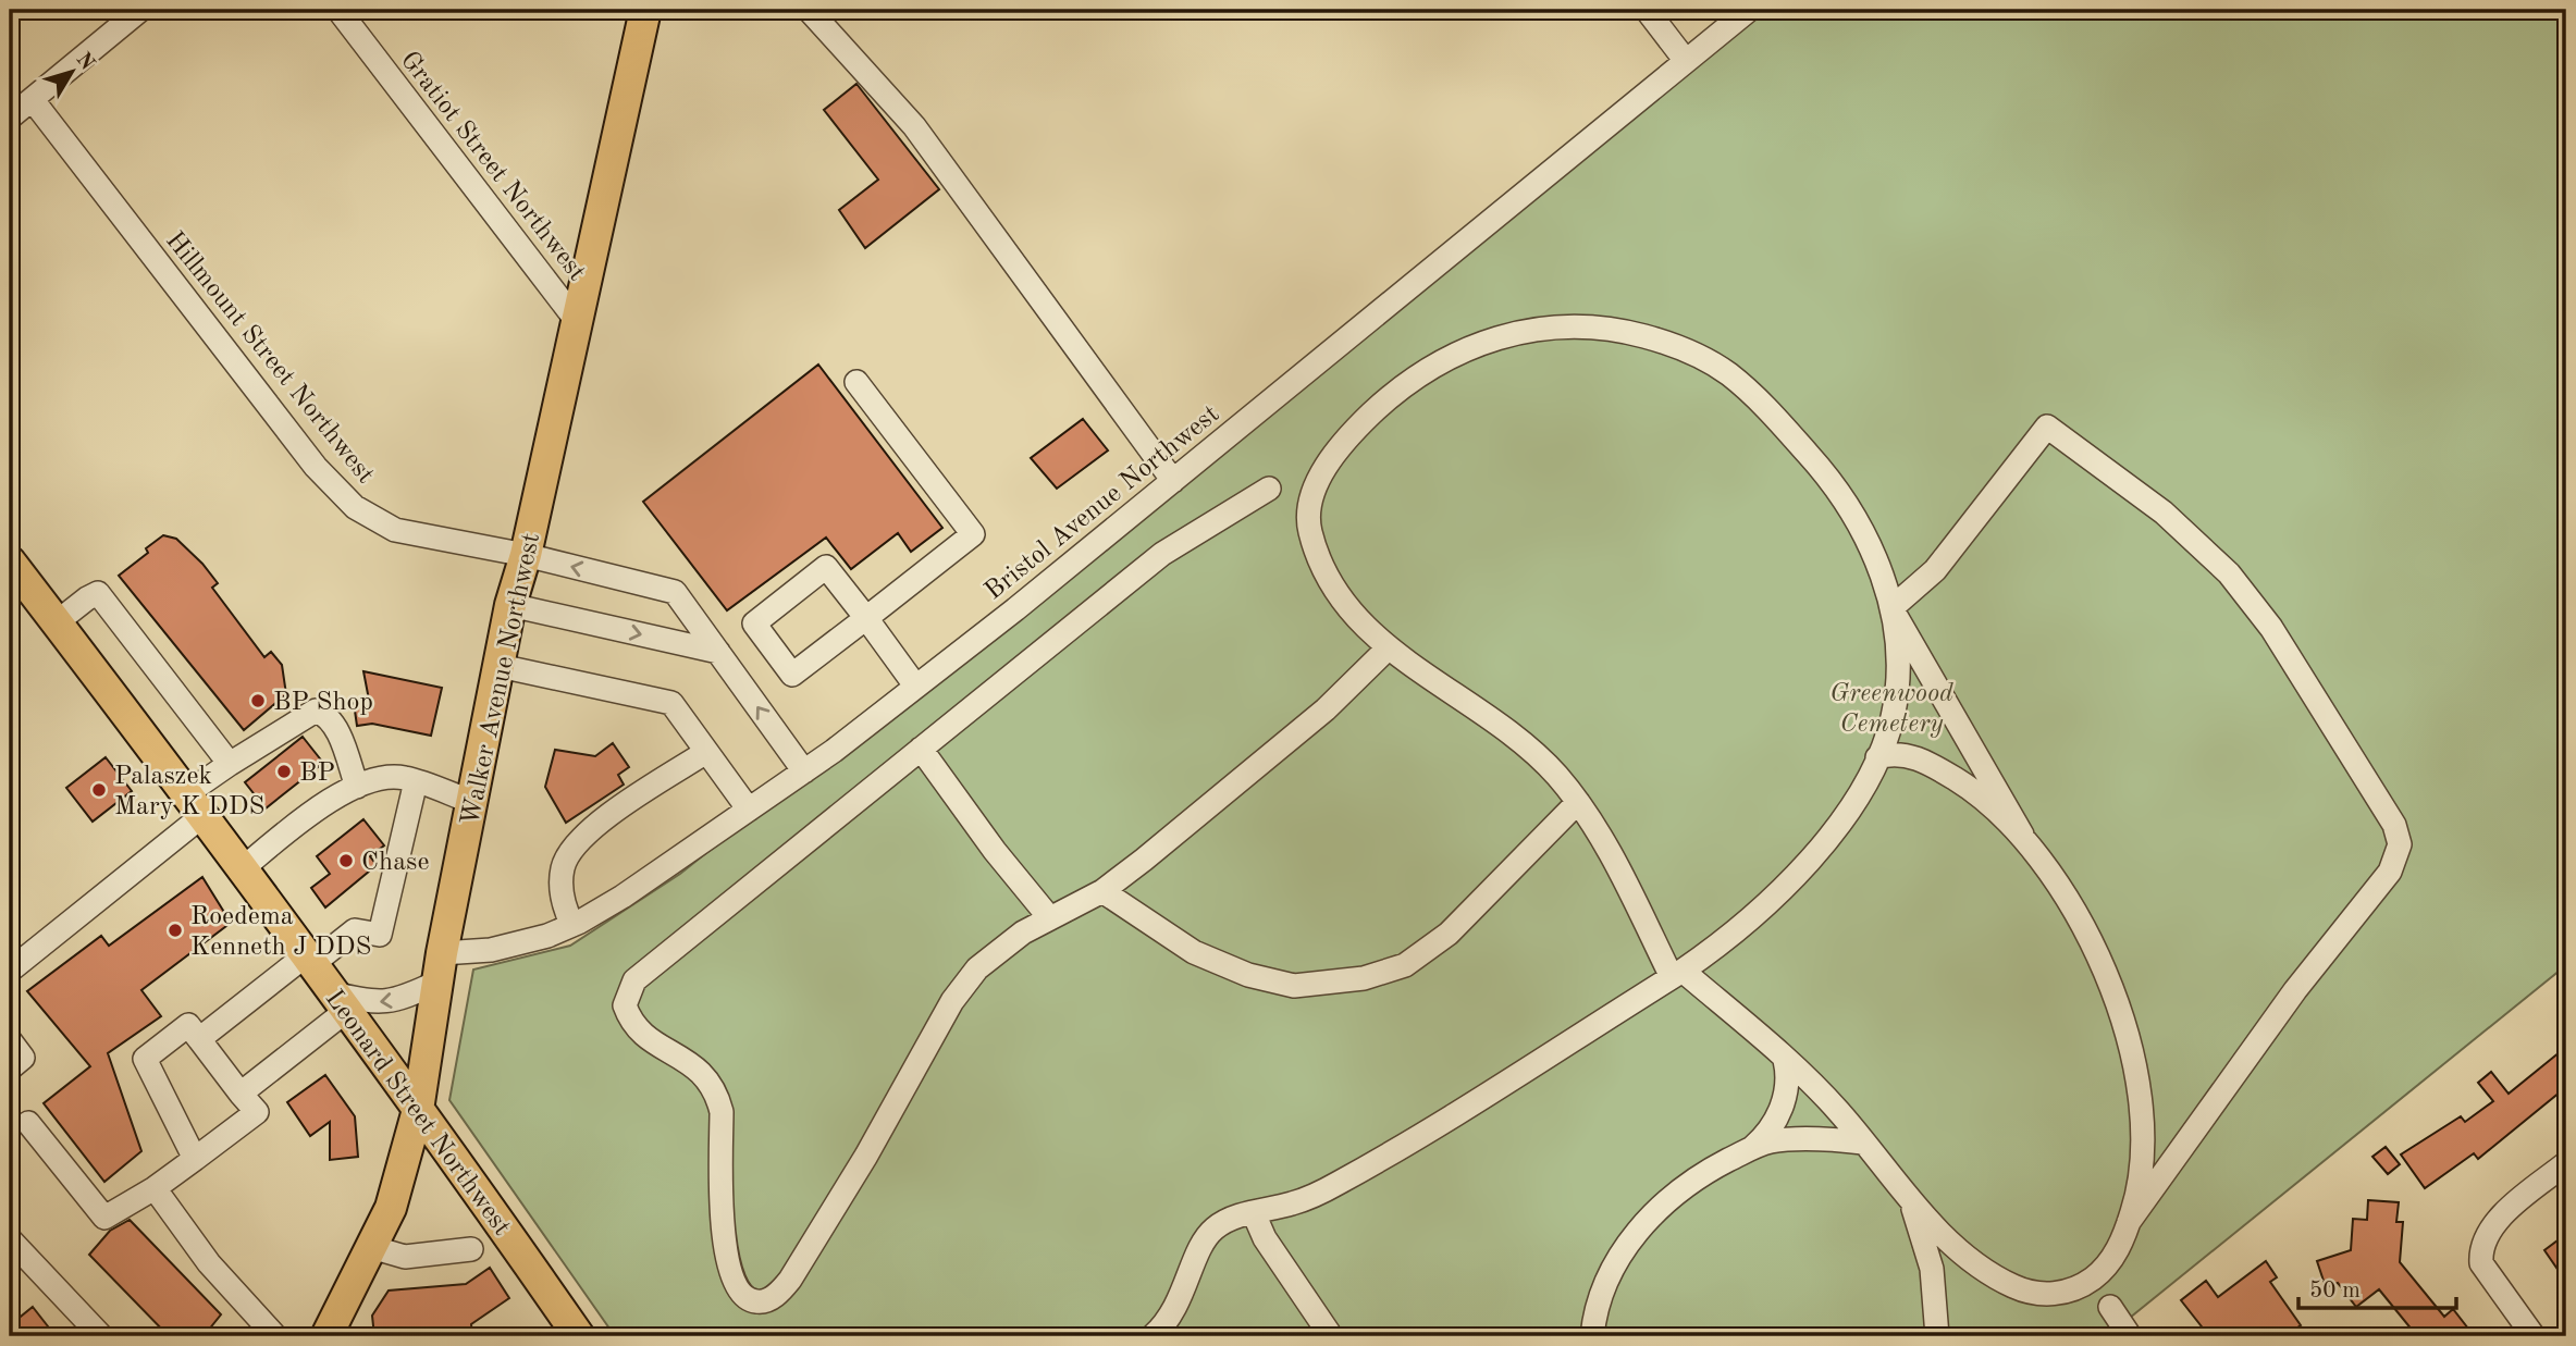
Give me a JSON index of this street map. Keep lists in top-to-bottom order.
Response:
{
  "streets": {
    "main road": ["Walker Avenue Northwest", "Leonard Street Northwest"],
    "street": ["Gratiot Street Northwest", "Hillmount Street Northwest", "Bristol Avenue Northwest"]
  },
  "crossings": [
    ["Gratiot Street Northwest", "Walker Avenue Northwest"],
    ["Hillmount Street Northwest", "Bristol Avenue Northwest"],
    ["Hillmount Street Northwest", "Walker Avenue Northwest"],
    ["Bristol Avenue Northwest", "Walker Avenue Northwest"],
    ["Walker Avenue Northwest", "Leonard Street Northwest"]
  ],
  "parks": ["Greenwood Cemetery"],
  "places": [
    "BP Shop",
    "BP",
    "Palaszek Mary K DDS",
    "Chase",
    "Roedema Kenneth J DDS"
  ],
  "scale_bar": "50 m",
  "north": "top right"
}
